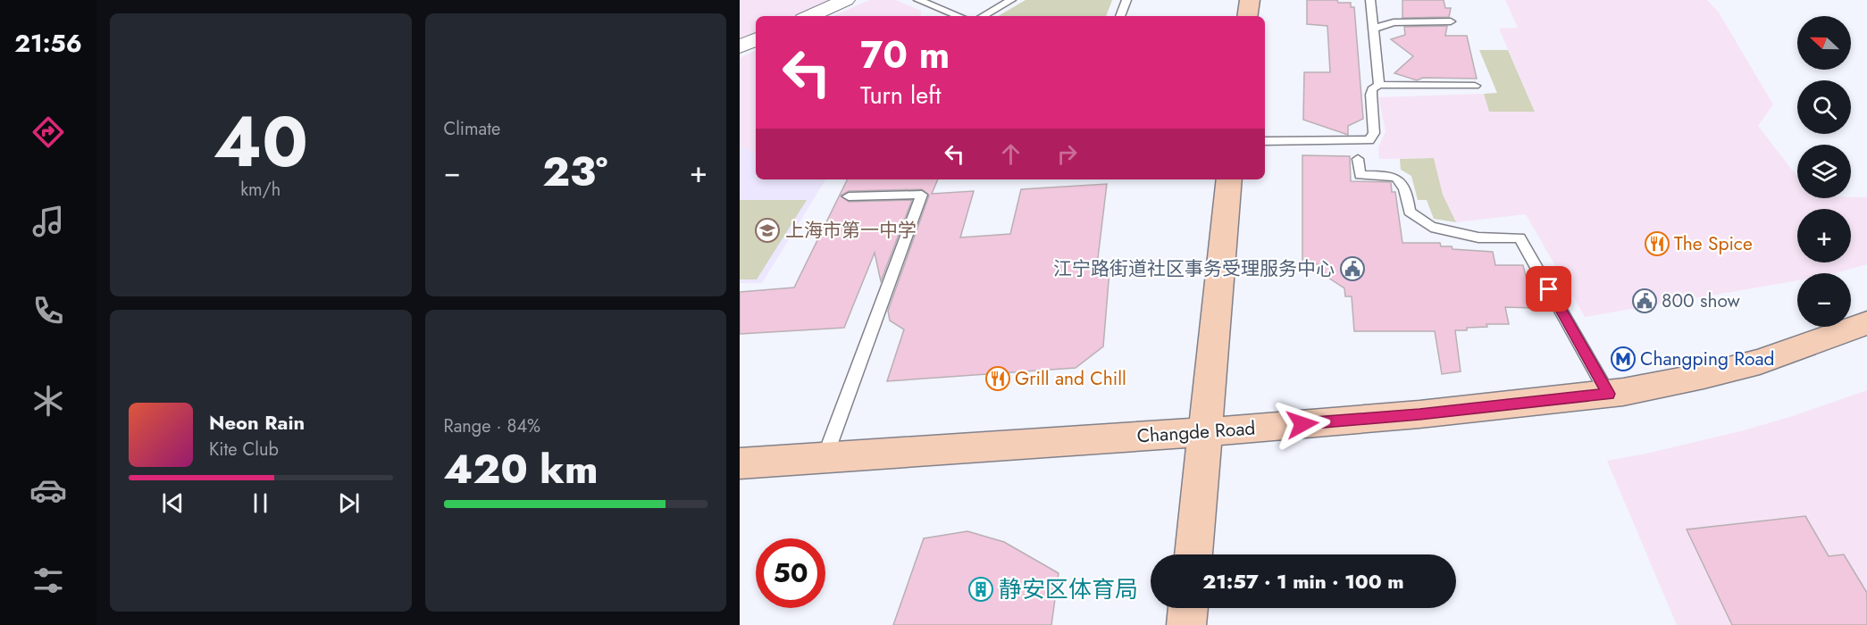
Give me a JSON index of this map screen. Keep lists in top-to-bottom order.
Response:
{
  "streets": {
    "main road": ["Changde Road"]
  },
  "places": {
    "school or university": ["上海市第一中学"],
    "restaurant": ["The Spice", "Grill and Chill"],
    "public building": ["江宁路街道社区事务受理服务中心", "800 show"],
    "metro station": ["Changping Road"],
    "building": ["静安区体育局"]
  },
  "north": "left",
  "page": {
    "tabs": "21:56",
    "tile": [
      ["40", "km/h"],
      "Climate",
      ["Range · 84%", "420 km"]
    ],
    "map_buttons": ["+", "−"],
    "turn": ["70 m", "Turn left"],
    "heat": ["−", "23°", "+"],
    "song": ["Neon Rain", "Kite Club"],
    "limit": "50",
    "trip": "21:57 · 1 min · 100 m"
  }
}
